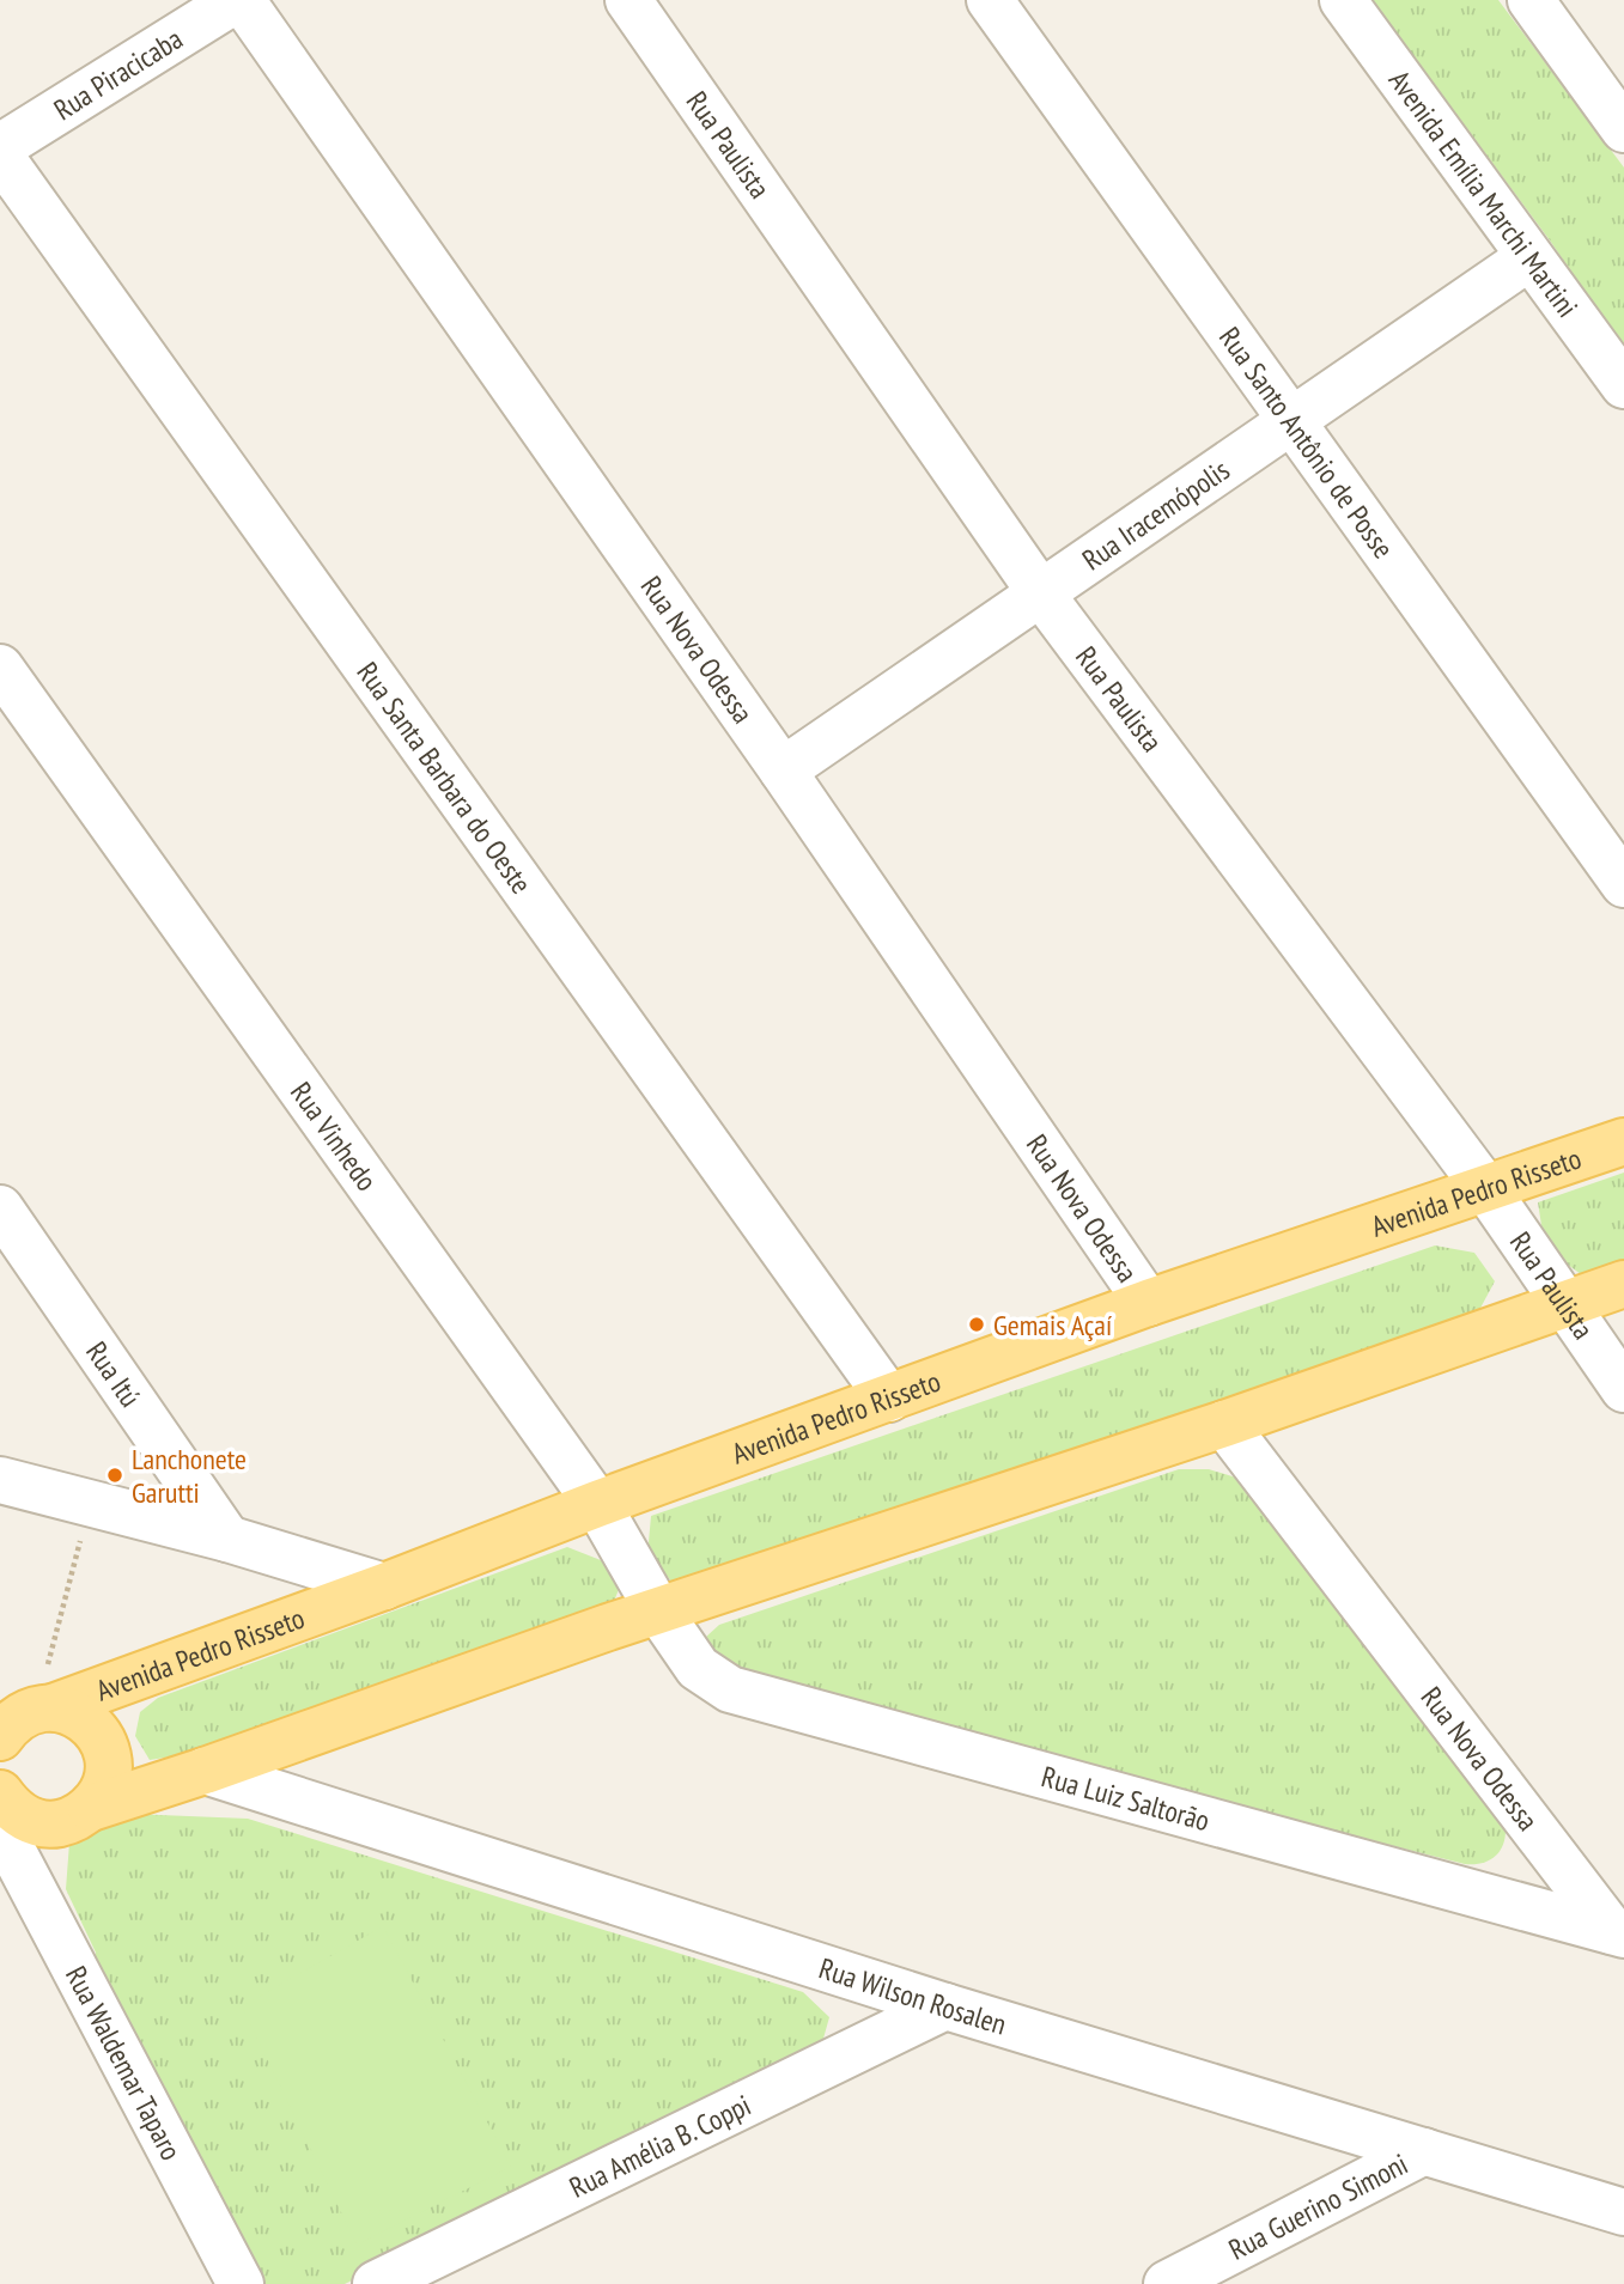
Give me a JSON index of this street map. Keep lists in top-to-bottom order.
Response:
{
  "streets": {
    "main road": ["Avenida Pedro Risseto"],
    "street": [
      "Rua Piracicaba",
      "Rua Paulista",
      "Avenida Emília Marchi Martini",
      "Rua Santo Antônio de Posse",
      "Rua Iracemópolis",
      "Rua Nova Odessa",
      "Rua Santa Barbara do Oeste",
      "Rua Vinhedo",
      "Rua Itú",
      "Rua Luiz Saltorão",
      "Rua Wilson Rosalen",
      "Rua Waldemar Taparo",
      "Rua Amélia B. Coppi",
      "Rua Guerino Simoni"
    ]
  },
  "crossings": [
    ["Rua Piracicaba", "Rua Nova Odessa"],
    ["Rua Paulista", "Rua Iracemópolis"],
    ["Rua Paulista", "Avenida Pedro Risseto"],
    ["Avenida Emília Marchi Martini", "Rua Iracemópolis"],
    ["Rua Santo Antônio de Posse", "Rua Iracemópolis"],
    ["Rua Iracemópolis", "Rua Nova Odessa"],
    ["Rua Nova Odessa", "Avenida Pedro Risseto"],
    ["Rua Nova Odessa", "Rua Luiz Saltorão"],
    ["Rua Santa Barbara do Oeste", "Avenida Pedro Risseto"],
    ["Rua Vinhedo", "Avenida Pedro Risseto"],
    ["Rua Vinhedo", "Rua Luiz Saltorão"],
    ["Rua Wilson Rosalen", "Rua Amélia B. Coppi"],
    ["Rua Wilson Rosalen", "Rua Guerino Simoni"]
  ],
  "places": ["Gemais Açaí", "Lanchonete Garutti"]
}
